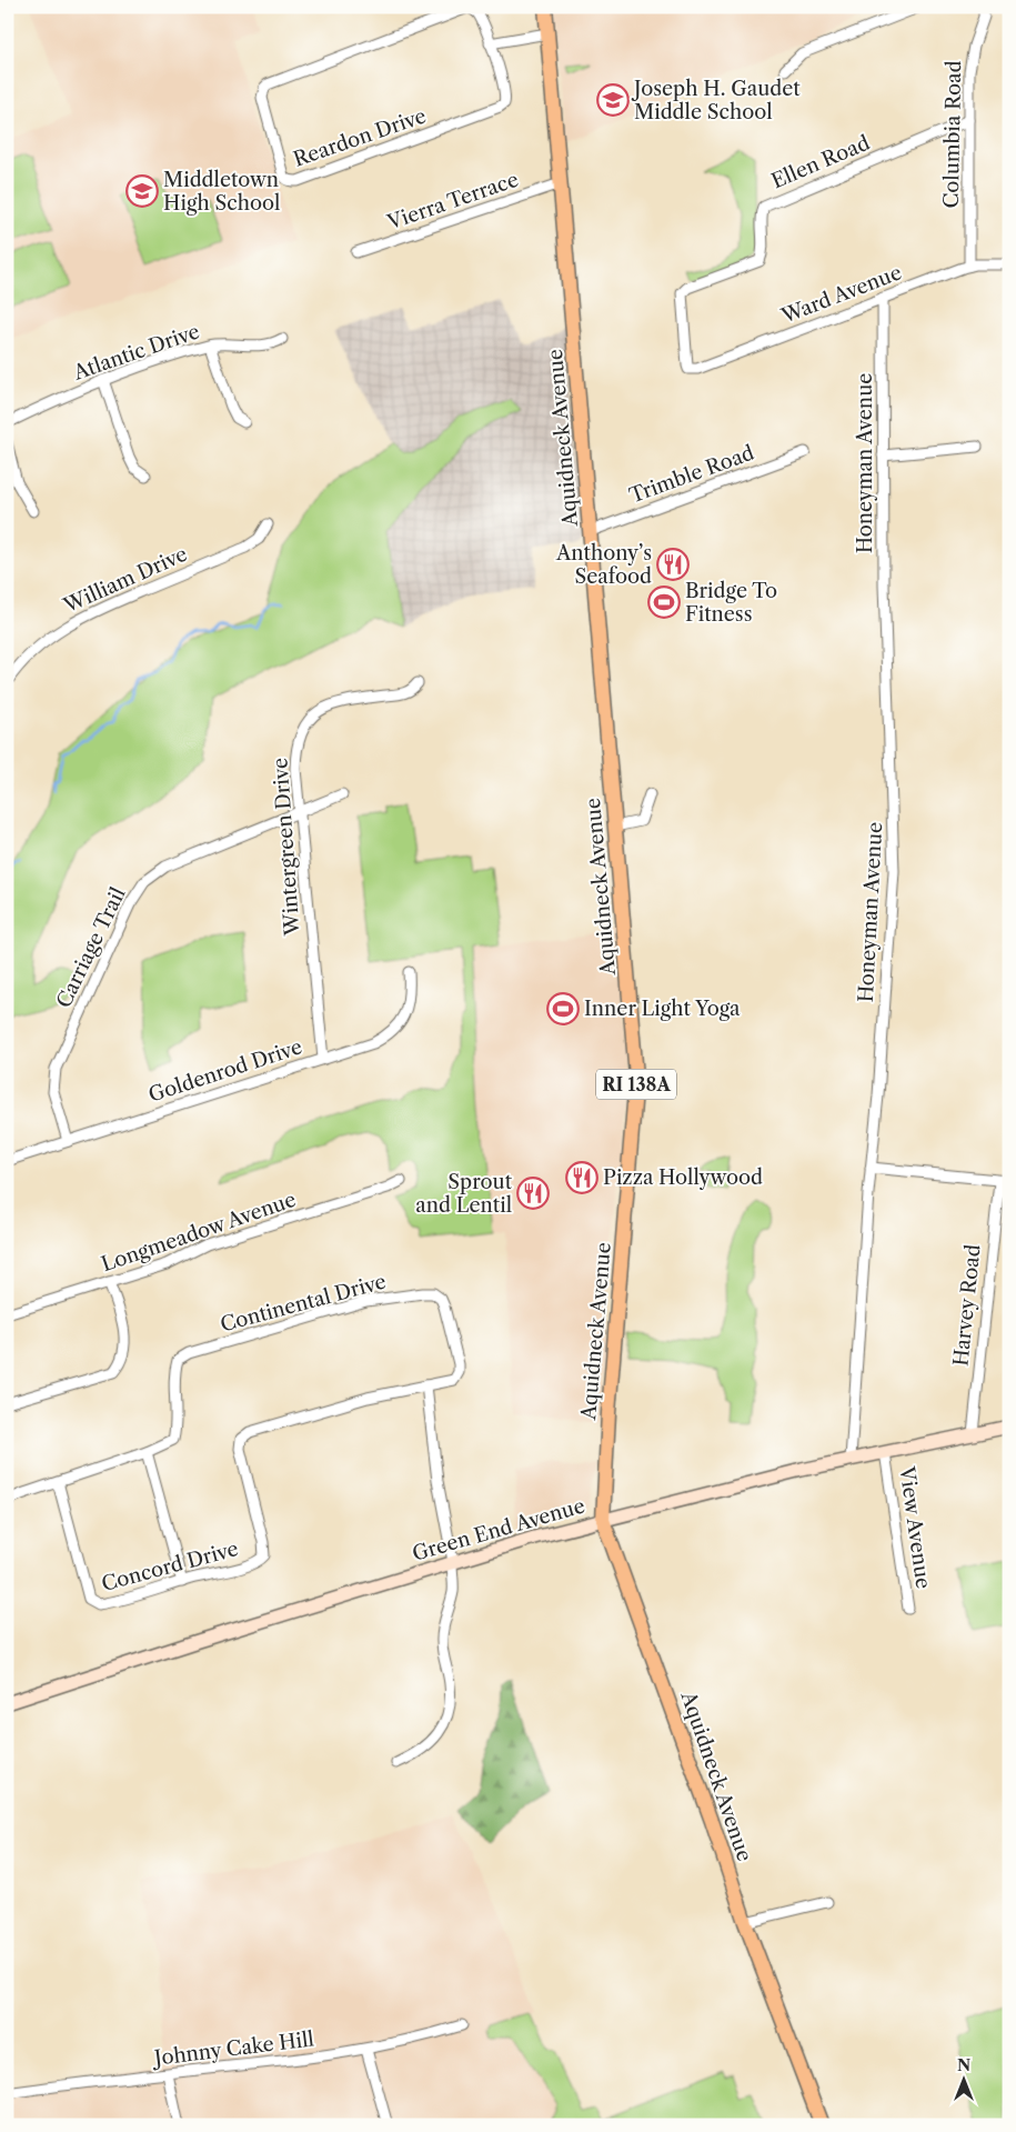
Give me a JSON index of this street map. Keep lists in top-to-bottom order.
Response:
{
  "streets": {
    "main road": ["Aquidneck Avenue", "RI 138A", "Green End Avenue"],
    "street": [
      "Columbia Road",
      "Reardon Drive",
      "Ellen Road",
      "Vierra Terrace",
      "Ward Avenue",
      "Atlantic Drive",
      "Honeyman Avenue",
      "Trimble Road",
      "William Drive",
      "Wintergreen Drive",
      "Carriage Trail",
      "Goldenrod Drive",
      "Longmeadow Avenue",
      "Continental Drive",
      "Harvey Road",
      "View Avenue",
      "Concord Drive",
      "Johnny Cake Hill"
    ]
  },
  "crossings": [
    ["Columbia Road", "Ellen Road"],
    ["Columbia Road", "Ward Avenue"],
    ["Ellen Road", "Ward Avenue"],
    ["Vierra Terrace", "Aquidneck Avenue"],
    ["Ward Avenue", "Honeyman Avenue"],
    ["Aquidneck Avenue", "Trimble Road"],
    ["Aquidneck Avenue", "Green End Avenue"],
    ["Honeyman Avenue", "Green End Avenue"],
    ["Wintergreen Drive", "Carriage Trail"],
    ["Wintergreen Drive", "Goldenrod Drive"],
    ["Carriage Trail", "Goldenrod Drive"],
    ["Continental Drive", "Concord Drive"],
    ["Harvey Road", "Green End Avenue"],
    ["View Avenue", "Green End Avenue"]
  ],
  "places": {
    "school or university": ["Joseph H. Gaudet Middle School", "Middletown High School"],
    "restaurant": ["Anthony’s Seafood", "Pizza Hollywood", "Sprout and Lentil"],
    "sports": ["Bridge To Fitness", "Inner Light Yoga"]
  },
  "north": "top"
}
